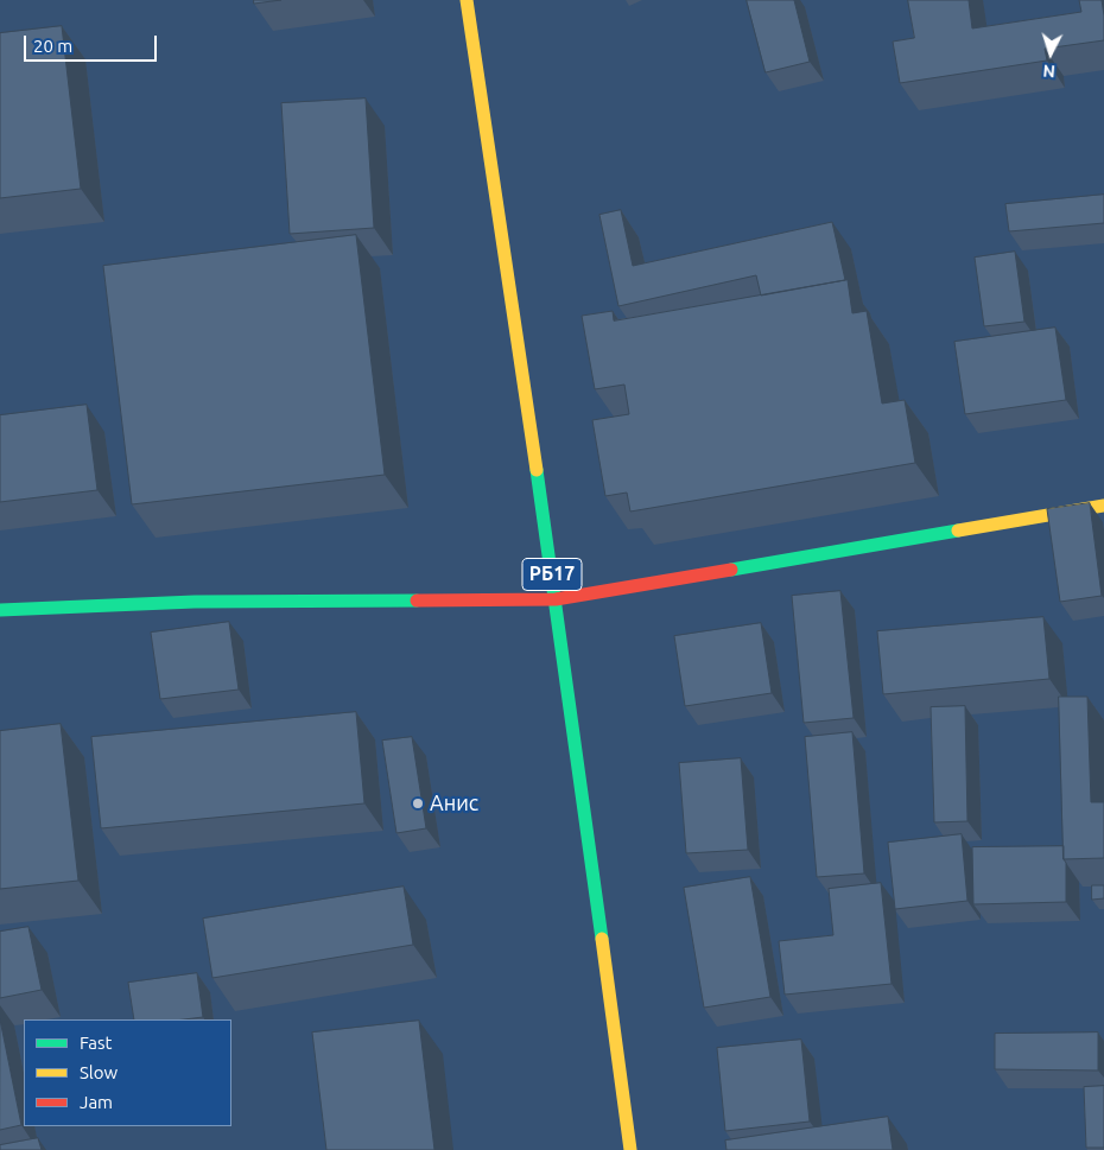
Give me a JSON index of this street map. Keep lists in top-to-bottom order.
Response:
{
  "streets": {
    "main road": ["РБ17"]
  },
  "places": ["Анис"],
  "legend": ["Fast", "Slow", "Jam"],
  "scale_bar": "20 m",
  "north": "bottom"
}
